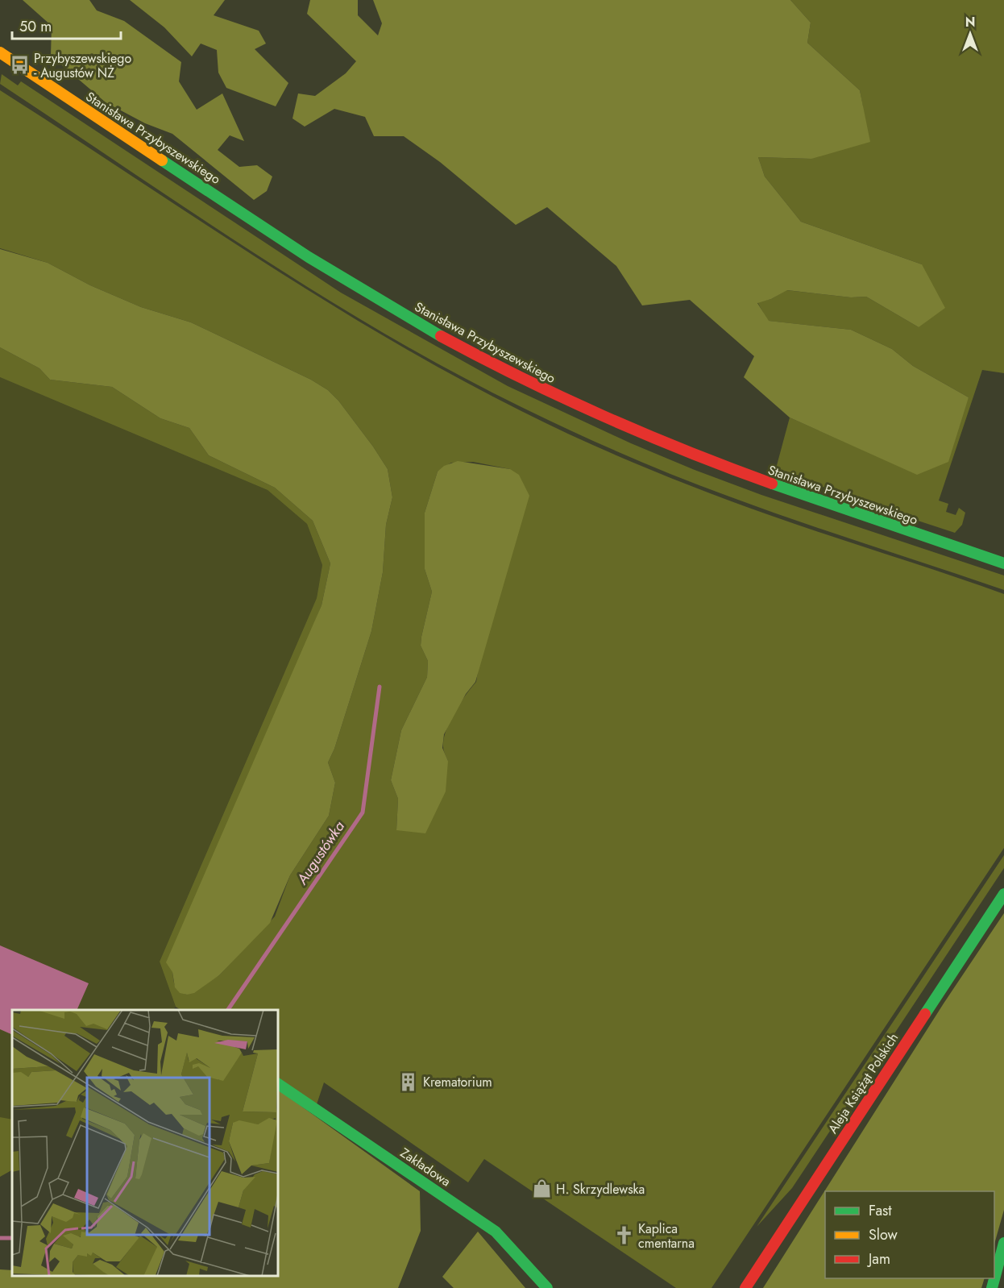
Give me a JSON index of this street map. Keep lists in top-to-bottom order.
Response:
{
  "streets": {
    "street": ["Stanisława Przybyszewskiego", "Aleja Książąt Polskich", "Zakładowa"]
  },
  "water": ["Augustówka"],
  "places": {
    "bus stop": ["Przybyszewskiego - Augustów NŻ"],
    "building": ["Krematorium"],
    "shop": ["H. Skrzydlewska"],
    "church": ["Kaplica cmentarna"]
  },
  "legend": ["Fast", "Slow", "Jam"],
  "scale_bar": "50 m",
  "north": "top"
}
